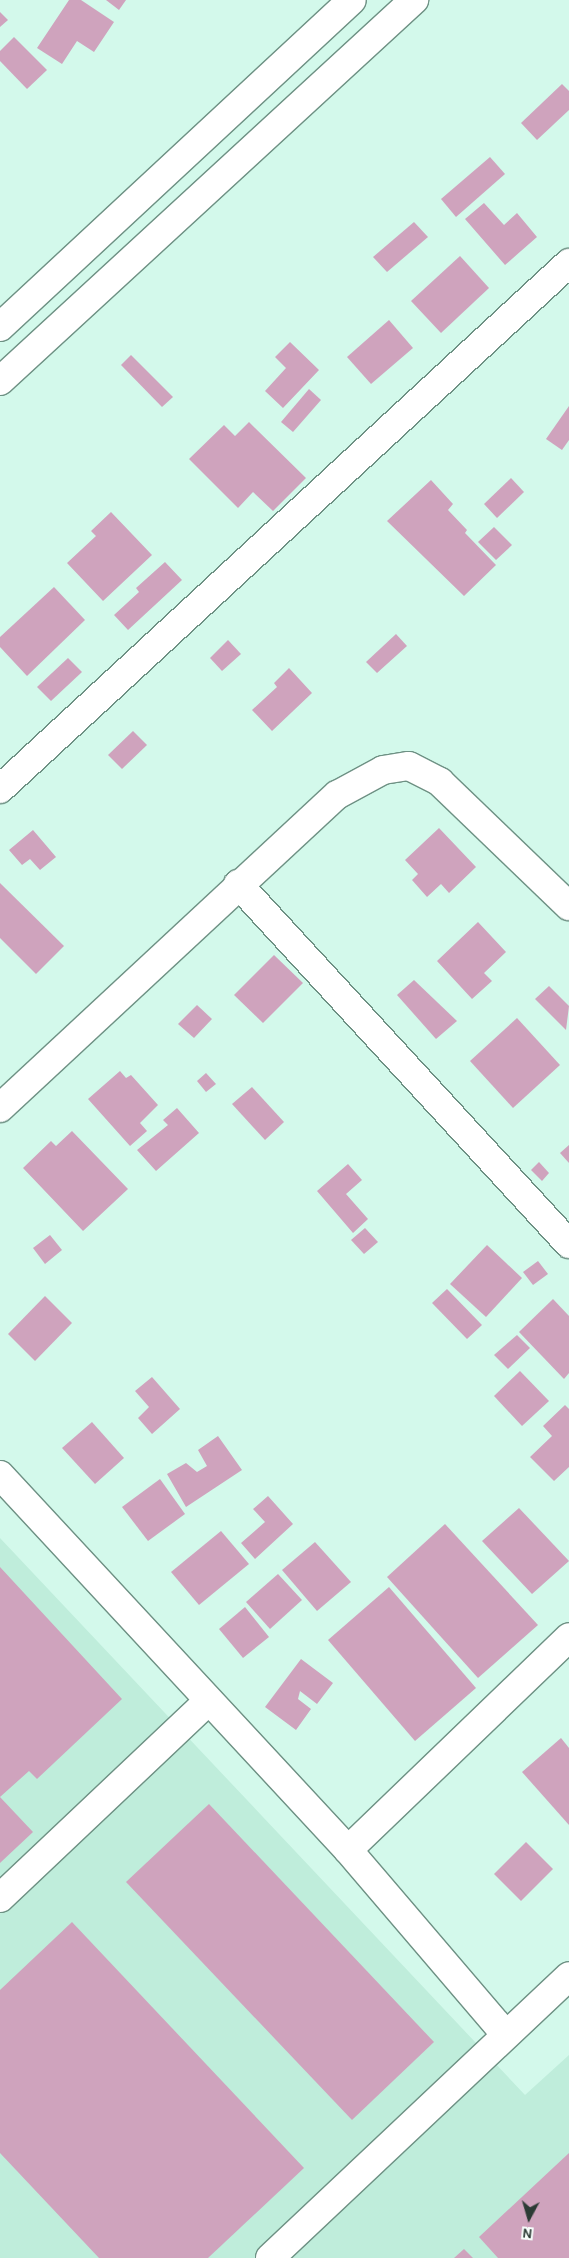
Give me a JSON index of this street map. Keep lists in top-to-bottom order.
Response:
{
  "north": "bottom"
}
